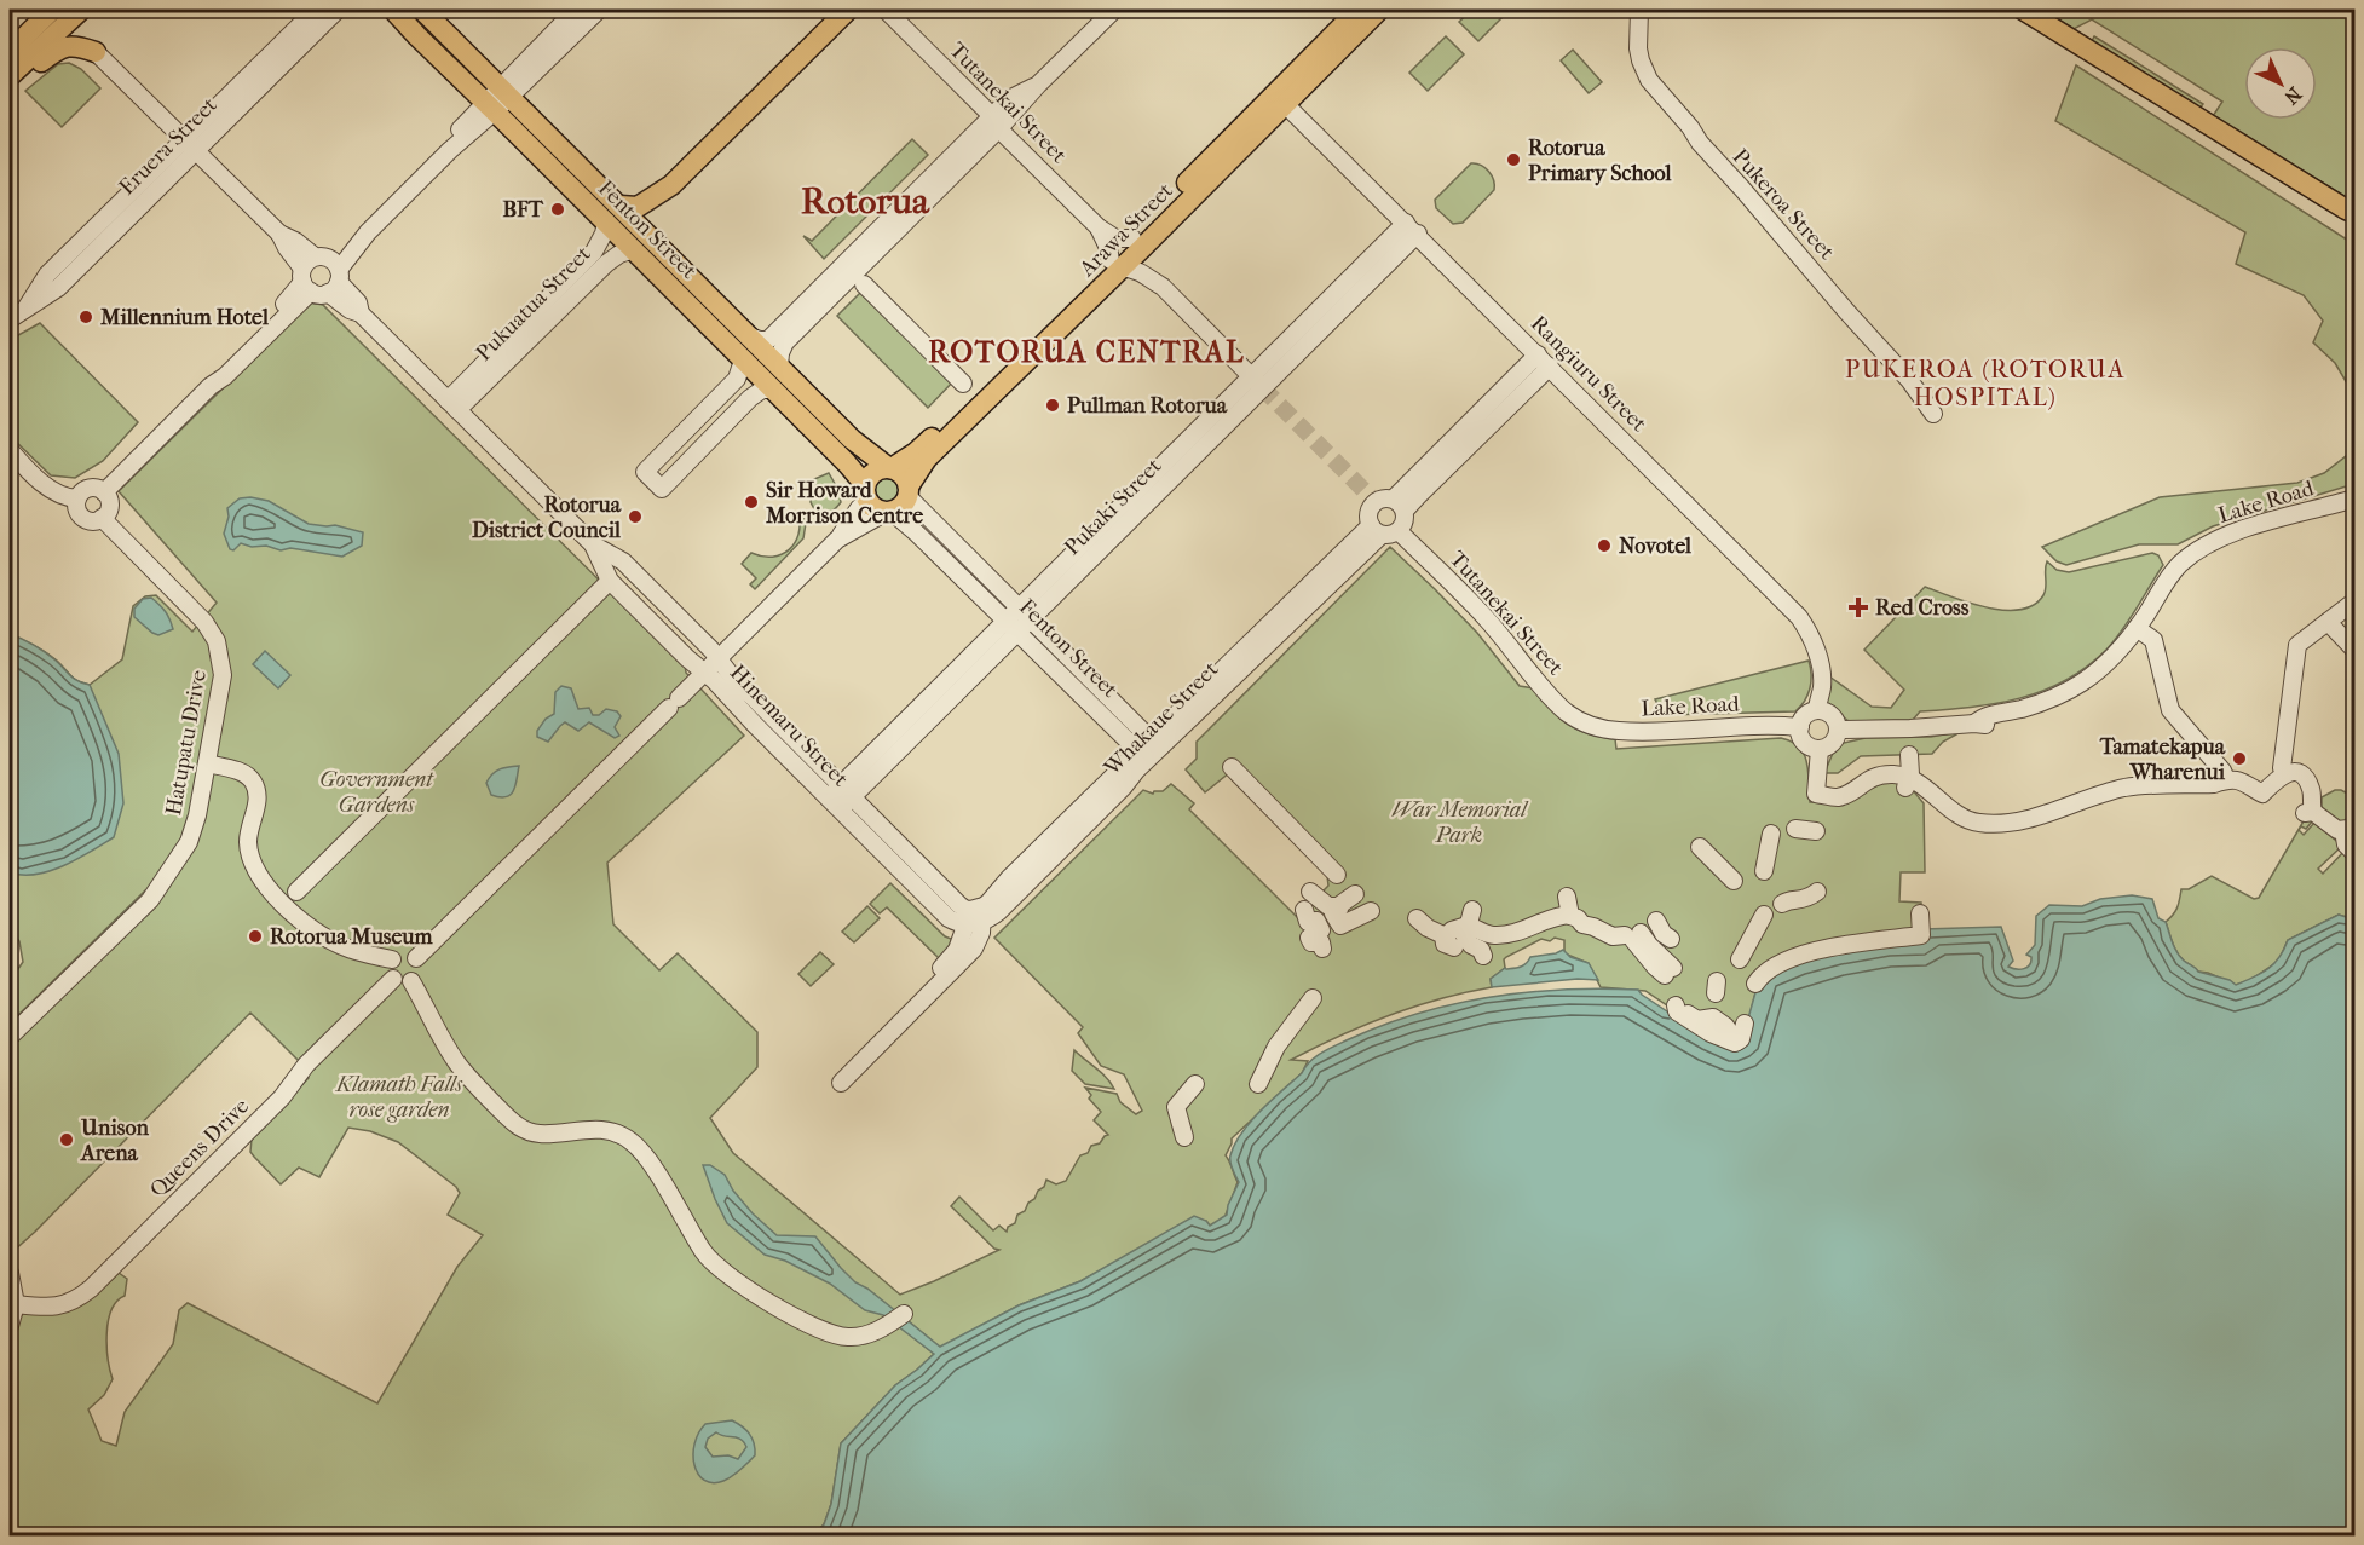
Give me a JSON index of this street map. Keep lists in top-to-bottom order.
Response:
{
  "streets": {
    "main road": ["Fenton Street", "Arawa Street", "Pukuatua Street"],
    "street": [
      "Tutanekai Street",
      "Eruera Street",
      "Pukeroa Street",
      "Rangiuru Street",
      "Lake Road",
      "Pukaki Street",
      "Whakaue Street",
      "Hinemaru Street",
      "Hatupatu Drive",
      "Queens Drive"
    ]
  },
  "crossings": [
    ["Tutanekai Street", "Arawa Street"],
    ["Tutanekai Street", "Lake Road"],
    ["Tutanekai Street", "Whakaue Street"],
    ["Fenton Street", "Arawa Street"],
    ["Fenton Street", "Pukuatua Street"],
    ["Fenton Street", "Pukaki Street"],
    ["Fenton Street", "Whakaue Street"],
    ["Arawa Street", "Rangiuru Street"],
    ["Pukuatua Street", "Hinemaru Street"],
    ["Rangiuru Street", "Lake Road"],
    ["Rangiuru Street", "Pukaki Street"],
    ["Pukaki Street", "Hinemaru Street"],
    ["Whakaue Street", "Hinemaru Street"]
  ],
  "districts": ["Rotorua", "ROTORUA CENTRAL", "PUKEROA (ROTORUA HOSPITAL)"],
  "parks": ["Government Gardens", "War Memorial Park", "Klamath Falls rose garden"],
  "places": {
    "other": [
      "Rotorua Primary School",
      "BFT",
      "Millennium Hotel",
      "Pullman Rotorua",
      "Sir Howard Morrison Centre",
      "Rotorua District Council",
      "Novotel",
      "Tamatekapua Wharenui",
      "Rotorua Museum",
      "Unison Arena"
    ],
    "health": ["Red Cross"]
  },
  "north": "bottom right"
}
